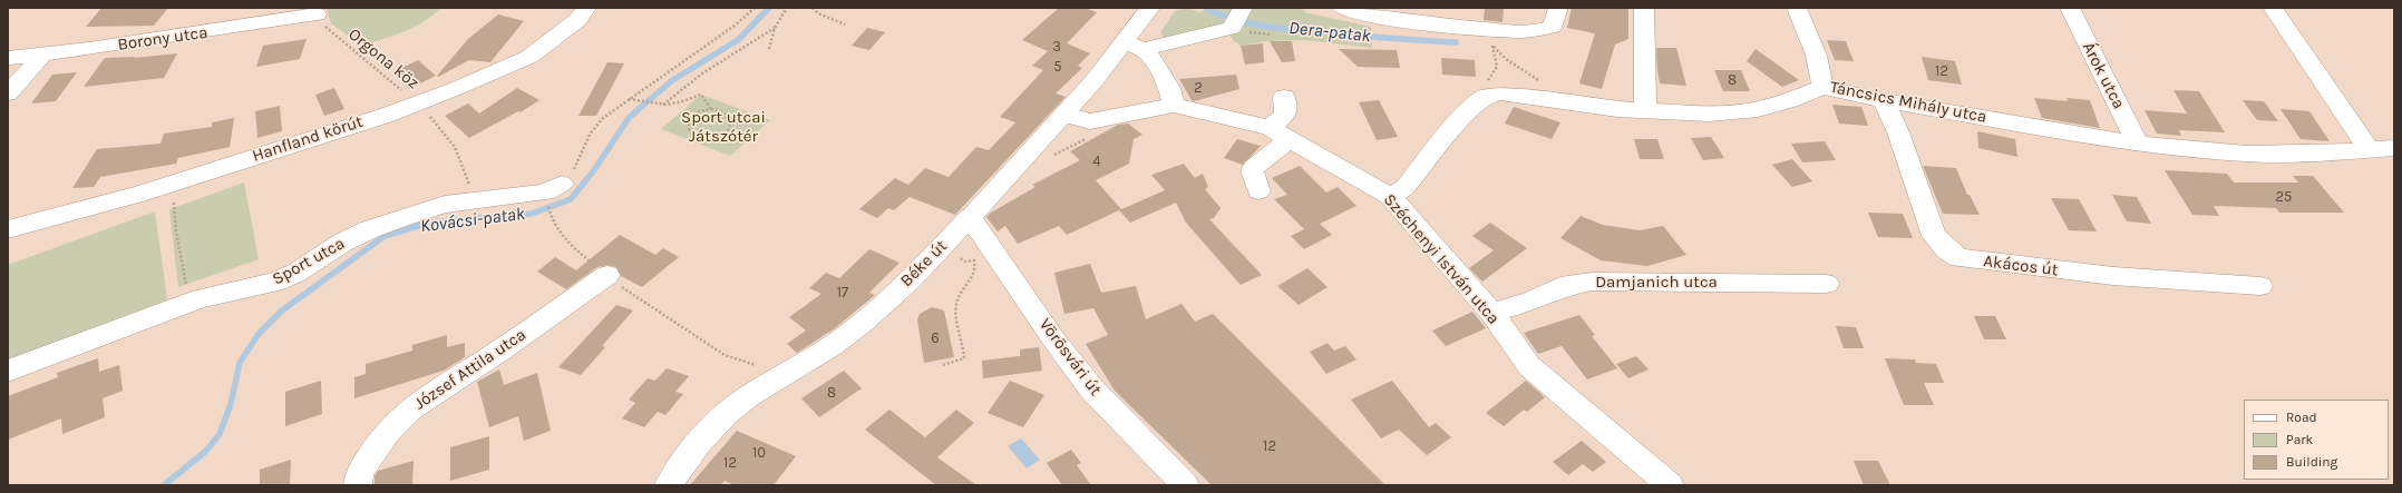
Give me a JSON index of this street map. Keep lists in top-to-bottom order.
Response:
{
  "streets": {
    "street": [
      "Borony utca",
      "Árok utca",
      "Táncsics Mihály utca",
      "Hanfland körút",
      "Széchenyi István utca",
      "Sport utca",
      "Béke út",
      "Akácos út",
      "Damjanich utca",
      "Vörösvári út",
      "József Attila utca"
    ],
    "path": ["Orgona köz"]
  },
  "crossings": [
    ["Borony utca", "Orgona köz"],
    ["Orgona köz", "Hanfland körút"],
    ["Orgona köz", "Sport utca"],
    ["Árok utca", "Táncsics Mihály utca"],
    ["Táncsics Mihály utca", "Széchenyi István utca"],
    ["Táncsics Mihály utca", "Akácos út"],
    ["Széchenyi István utca", "Béke út"],
    ["Széchenyi István utca", "Damjanich utca"],
    ["Béke út", "Vörösvári út"]
  ],
  "water": ["Dera-patak", "Kovácsi-patak"],
  "parks": ["Sport utcai Játszótér"],
  "house_numbers": [
    "3",
    "5",
    "12",
    "8",
    "2",
    "4",
    "25",
    "17",
    "6",
    "8",
    "12",
    "10",
    "12"
  ],
  "legend": ["Road", "Park", "Building"]
}
